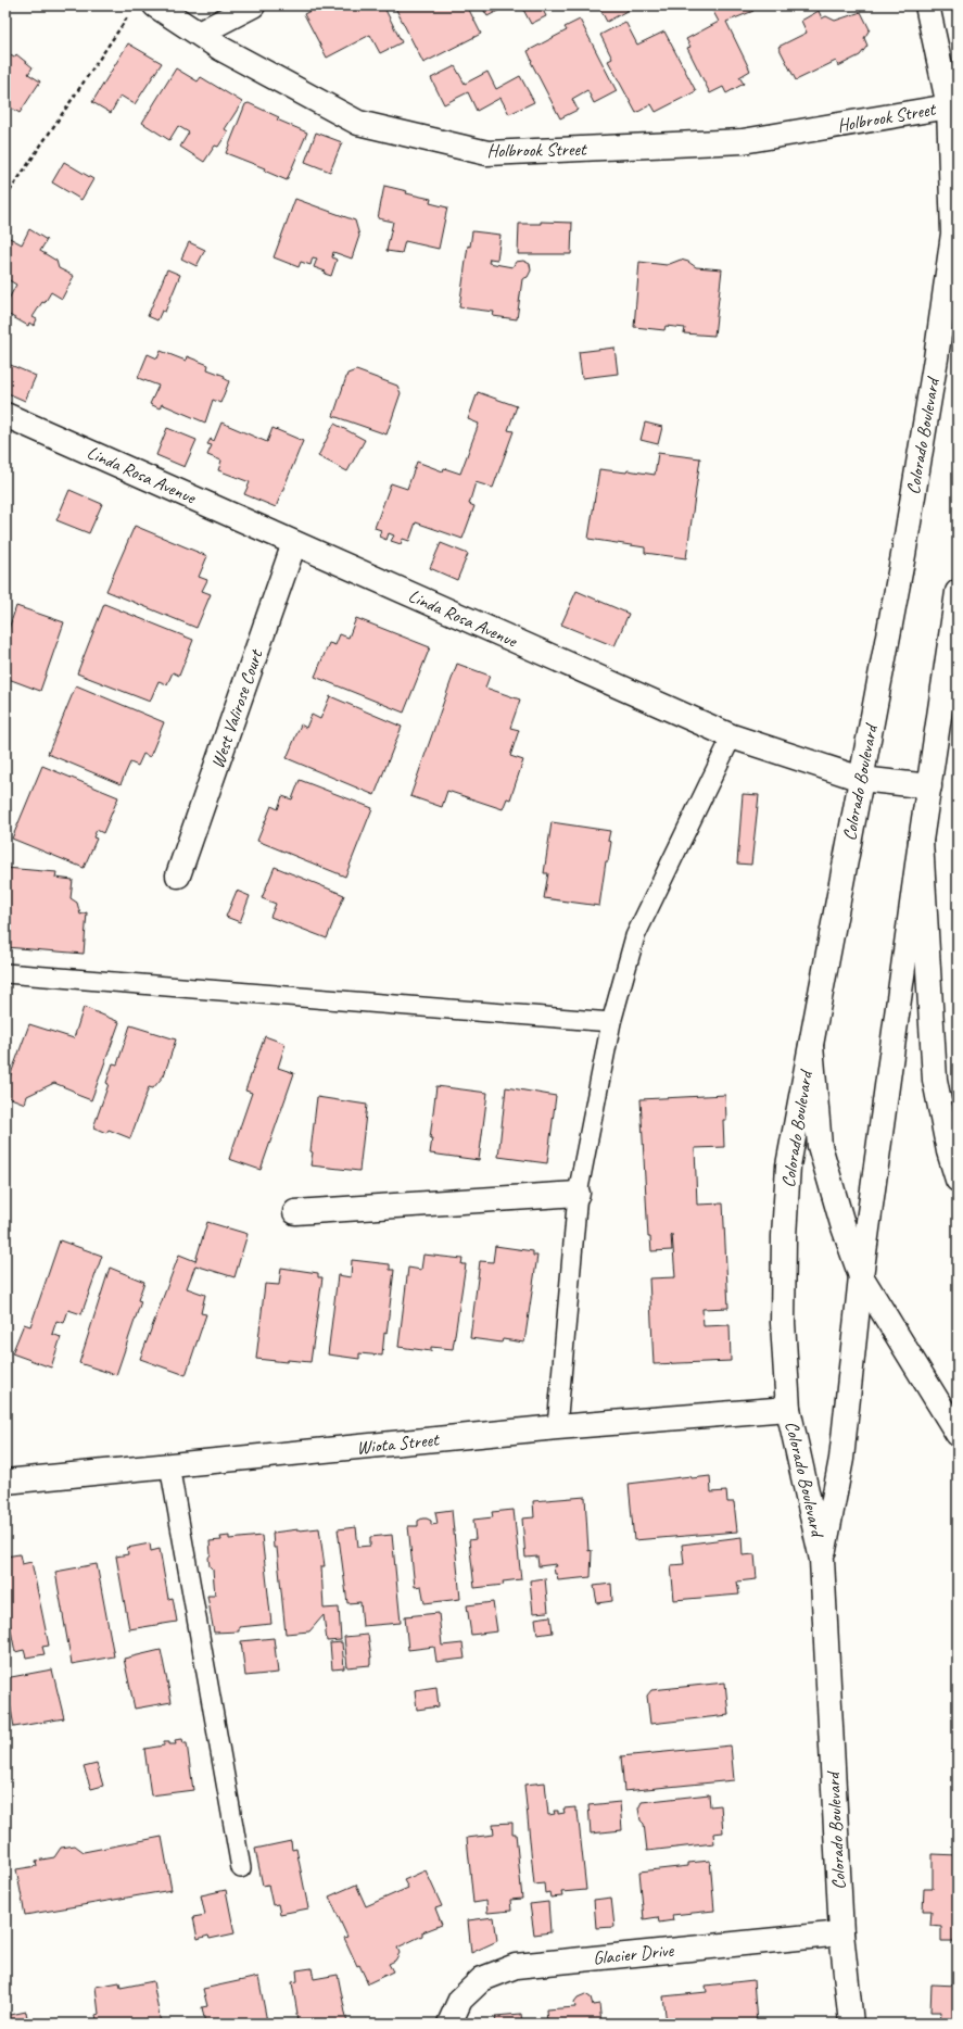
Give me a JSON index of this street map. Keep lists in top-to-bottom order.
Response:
{
  "streets": {
    "main road": [
      "Holbrook Street",
      "Colorado Boulevard",
      "Linda Rosa Avenue",
      "West Valirose Court",
      "Wiota Street",
      "Glacier Drive"
    ]
  },
  "crossings": [
    ["Holbrook Street", "Colorado Boulevard"],
    ["Colorado Boulevard", "Linda Rosa Avenue"],
    ["Colorado Boulevard", "Wiota Street"],
    ["Colorado Boulevard", "Glacier Drive"],
    ["Linda Rosa Avenue", "West Valirose Court"]
  ]
}
